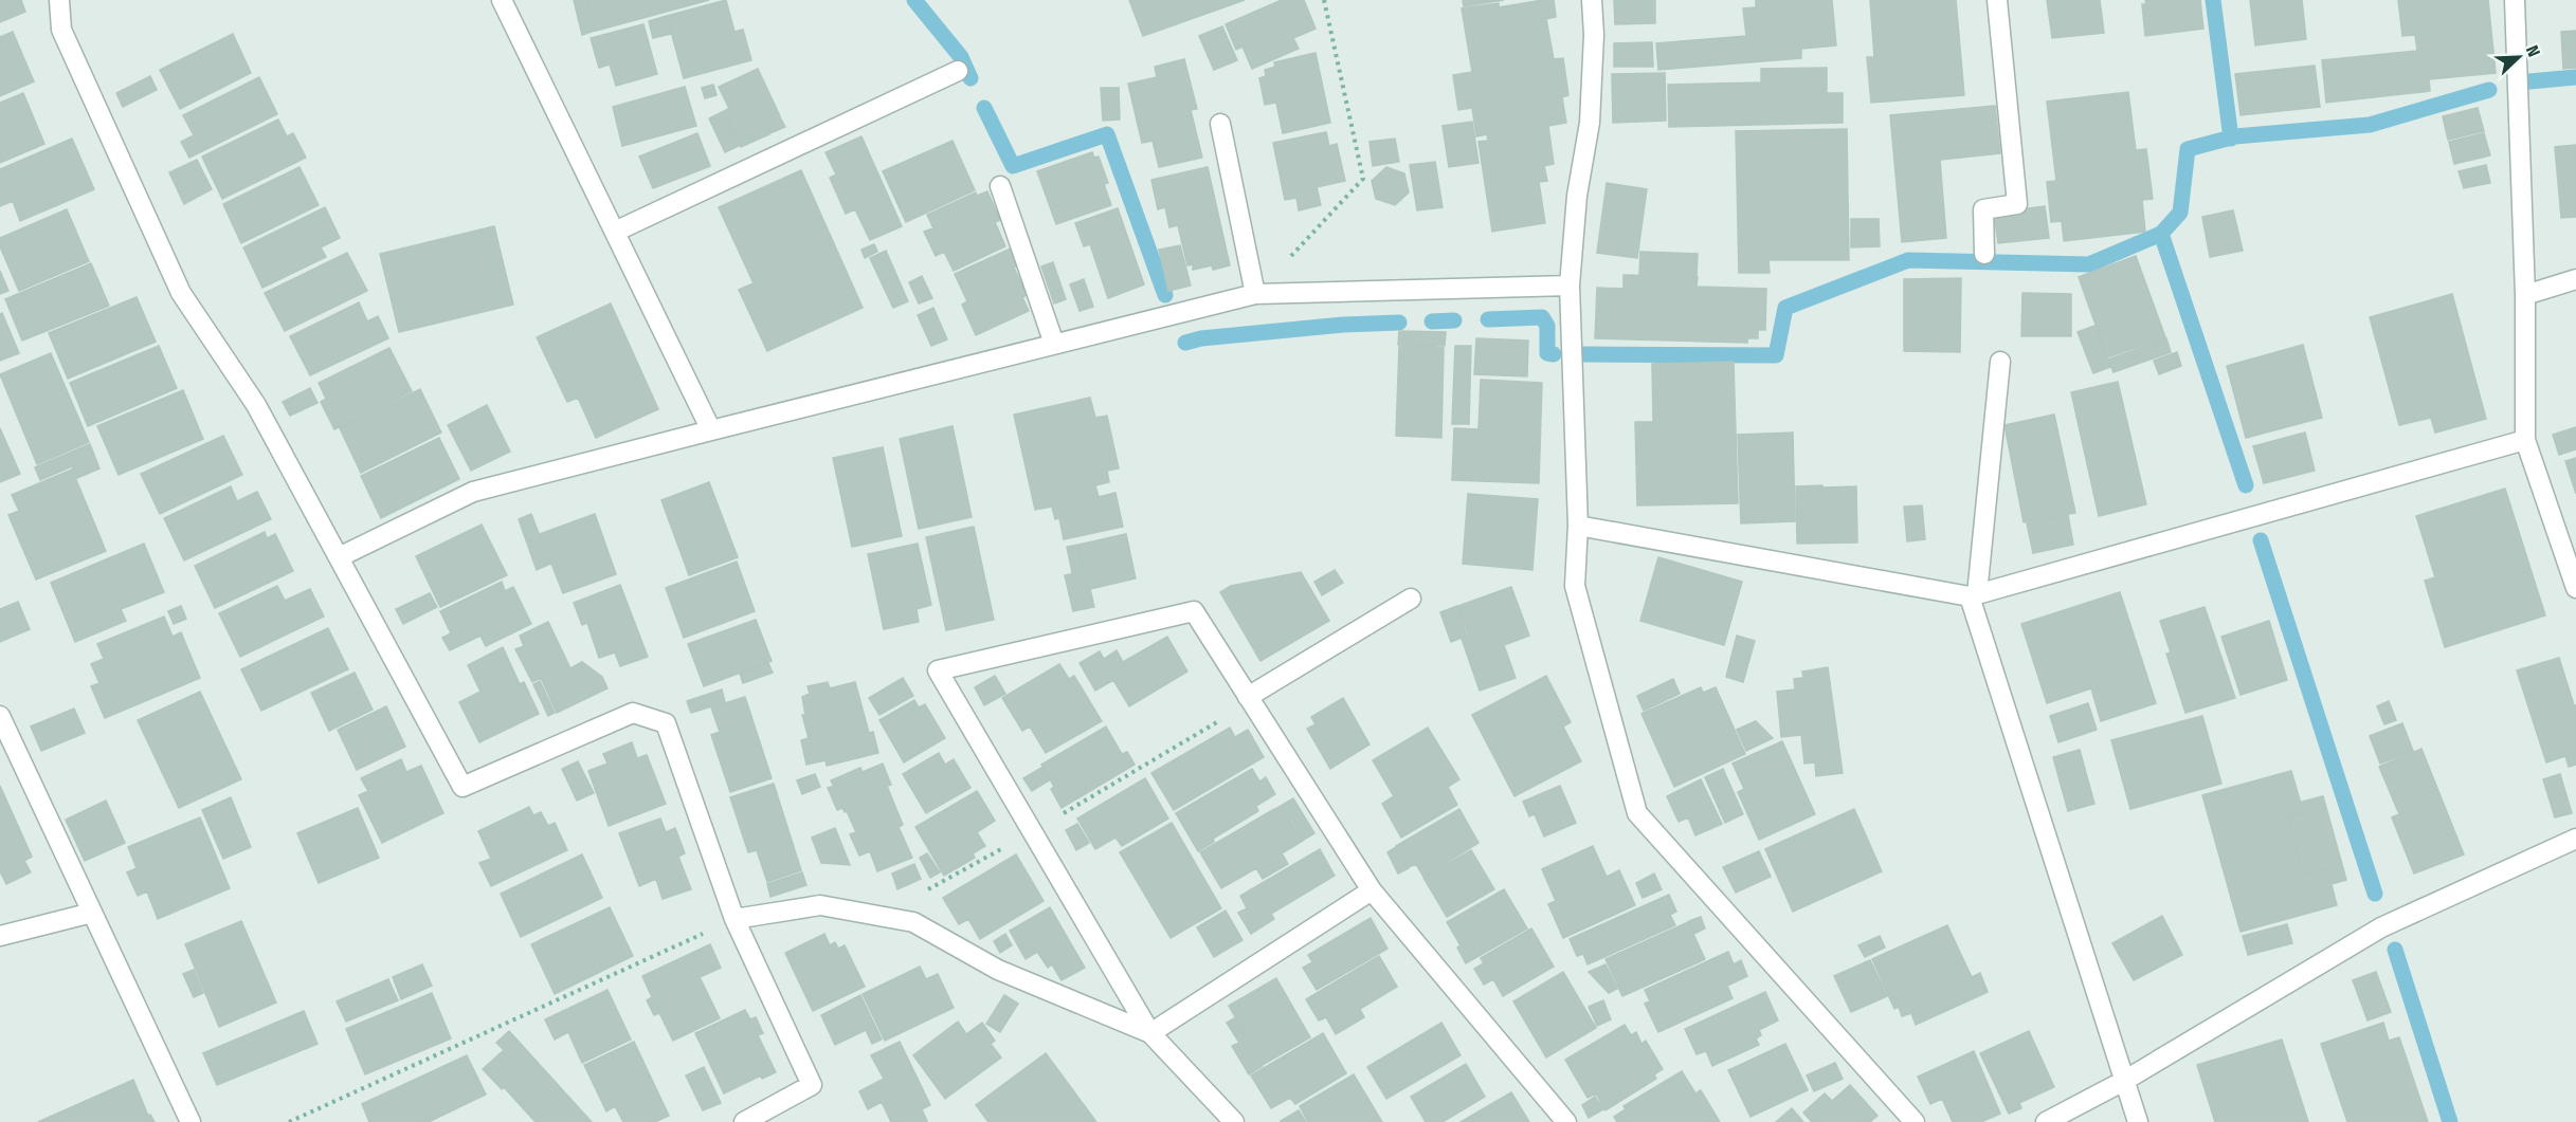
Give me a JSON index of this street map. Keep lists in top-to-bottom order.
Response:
{
  "north": "top right"
}
